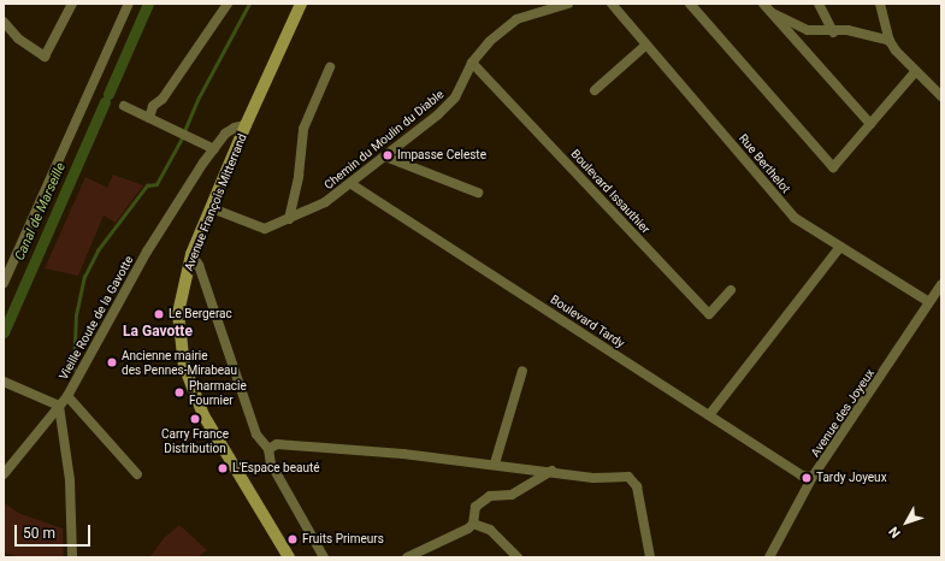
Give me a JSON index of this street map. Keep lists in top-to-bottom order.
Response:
{
  "streets": {
    "main road": ["Avenue François Mitterrand"],
    "street": [
      "Chemin du Moulin du Diable",
      "Rue Berthelot",
      "Boulevard Issauthier",
      "Vieille Route de la Gavotte",
      "Boulevard Tardy",
      "Avenue des Joyeux"
    ]
  },
  "crossings": [
    ["Chemin du Moulin du Diable", "Boulevard Issauthier"],
    ["Chemin du Moulin du Diable", "Avenue François Mitterrand"],
    ["Chemin du Moulin du Diable", "Boulevard Tardy"],
    ["Rue Berthelot", "Avenue des Joyeux"],
    ["Avenue François Mitterrand", "Vieille Route de la Gavotte"],
    ["Boulevard Tardy", "Avenue des Joyeux"]
  ],
  "districts": ["La Gavotte"],
  "water": ["Canal de Marseille"],
  "places": [
    "Impasse Celeste",
    "Le Bergerac",
    "Ancienne mairie des Pennes-Mirabeau",
    "Pharmacie Fournier",
    "Carry France Distribution",
    "L'Espace beauté",
    "Tardy Joyeux",
    "Fruits Primeurs"
  ],
  "scale_bar": "50 m",
  "north": "bottom left"
}
